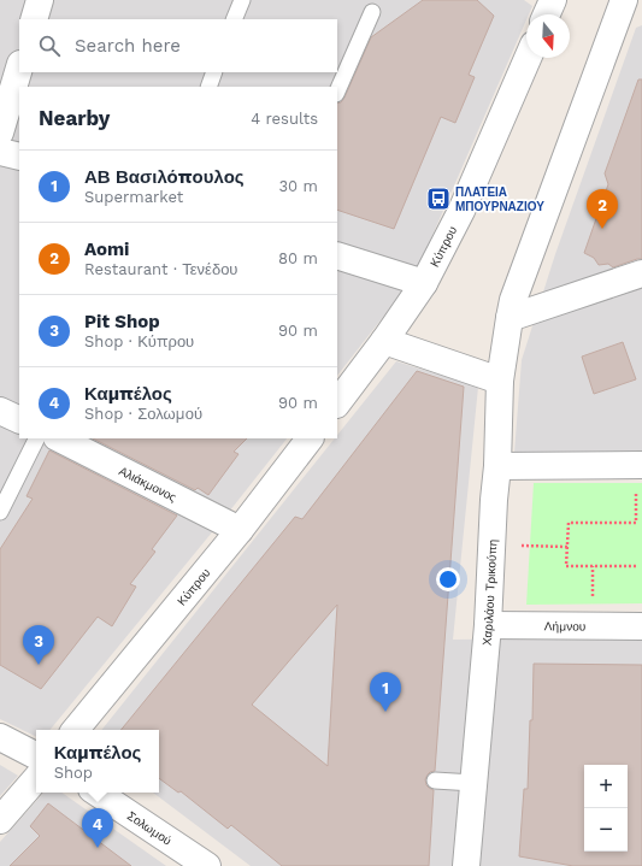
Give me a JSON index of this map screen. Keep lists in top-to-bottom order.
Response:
{
  "streets": {
    "street": [
      "Κύπρου",
      "Αλιάκμονος",
      "Χαριλάου Τρικούπη",
      "Λήμνου",
      "Σολωμού"
    ]
  },
  "crossings": [
    ["Κύπρου", "Αλιάκμονος"],
    ["Χαριλάου Τρικούπη", "Λήμνου"]
  ],
  "places": {
    "bus stop": ["ΠΛΑΤΕΙΑ ΜΠΟΥΡΝΑΖΙΟΥ"]
  },
  "north": "bottom",
  "page": {
    "search": "Search here",
    "heading": ["Nearby", "4 results"],
    "list": [
      {
        "mark": "1",
        "name": "ΑΒ Βασιλόπουλος",
        "note": "Supermarket",
        "value": "30 m"
      },
      {
        "mark": "2",
        "name": "Aomi",
        "note": "Restaurant · Τενέδου",
        "value": "80 m"
      },
      {
        "mark": "3",
        "name": "Pit Shop",
        "note": "Shop · Κύπρου",
        "value": "90 m"
      },
      {
        "mark": "4",
        "name": "Καμπέλος",
        "note": "Shop · Σολωμού",
        "value": "90 m"
      }
    ],
    "pins": [
      "2",
      "3",
      "1",
      "4"
    ],
    "popup": ["Καμπέλος", "Shop"],
    "map_buttons": ["+", "−"]
  }
}
